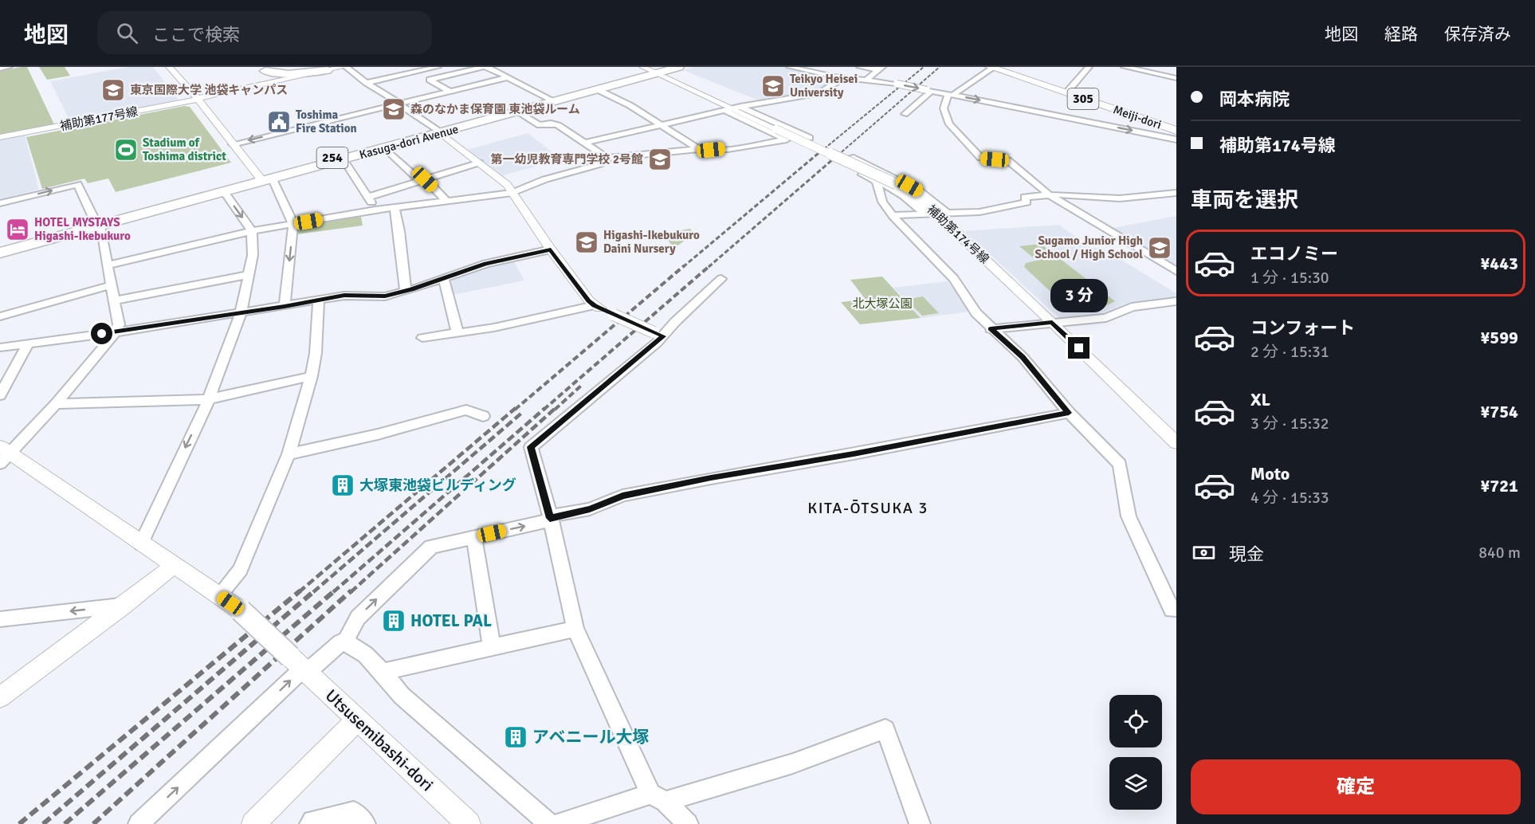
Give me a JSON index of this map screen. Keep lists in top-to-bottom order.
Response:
{
  "streets": {
    "highway": ["Kasuga-dori Avenue", "254"],
    "main road": ["305", "Meiji-dori"],
    "street": ["補助第177号線", "補助第174号線", "Utsusemibashi-dori"]
  },
  "crossings": [
    ["Kasuga-dori Avenue", "補助第174号線"]
  ],
  "districts": ["KITA-ŌTSUKA 3"],
  "parks": ["北大塚公園"],
  "places": {
    "school or university": [
      "Teikyo Heisei University",
      "東京国際大学 池袋キャンパス",
      "森のなかま保育園 東池袋ルーム",
      "第一幼児教育専門学校 2号館",
      "Higashi-Ikebukuro Daini Nursery",
      "Sugamo Junior High School / High School"
    ],
    "public building": ["Toshima Fire Station"],
    "sports": ["Stadium of Toshima district"],
    "hotel": ["HOTEL MYSTAYS Higashi-Ikebukuro"],
    "building": ["大塚東池袋ビルディング", "HOTEL PAL", "アベニール大塚"]
  },
  "page": {
    "header": "地図",
    "search": "ここで検索",
    "nav": ["地図", "経路", "保存済み"],
    "banner": ["岡本病院", "補助第174号線"],
    "heading": "車両を選択",
    "list": [
      {
        "name": "エコノミー",
        "note": "1 分 · 15:30",
        "value": "¥443"
      },
      {
        "name": "コンフォート",
        "note": "2 分 · 15:31",
        "value": "¥599"
      },
      {
        "name": "XL",
        "note": "3 分 · 15:32",
        "value": "¥754"
      },
      {
        "name": "Moto",
        "note": "4 分 · 15:33",
        "value": "¥721"
      }
    ],
    "bubble": "3 分",
    "pay": ["現金", "840 m"],
    "buttons": "確定"
  }
}
